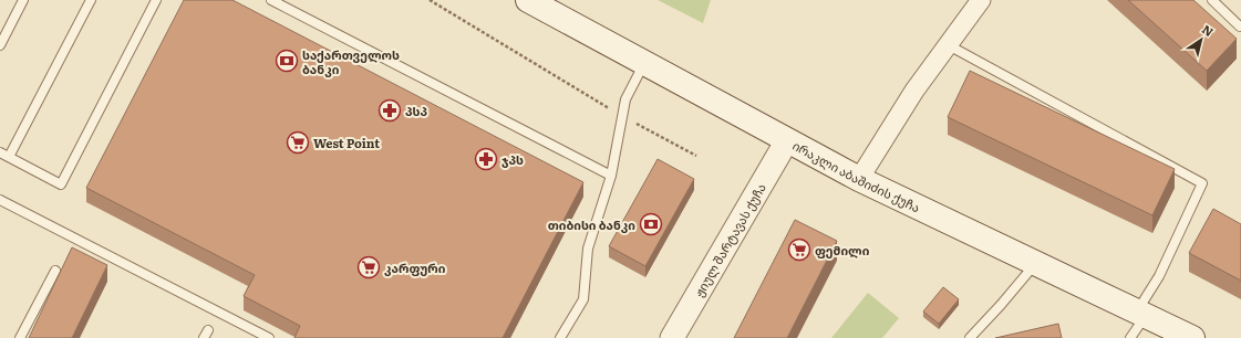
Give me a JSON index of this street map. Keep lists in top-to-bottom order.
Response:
{
  "streets": {
    "main road": ["ირაკლი აბაშიძის ქუჩა"],
    "street": ["ჟიულ შარტავას ქუჩა"]
  },
  "crossings": [
    ["ირაკლი აბაშიძის ქუჩა", "ჟიულ შარტავას ქუჩა"]
  ],
  "places": {
    "bank": ["საქართველოს ბანკი", "თიბისი ბანკი"],
    "pharmacy": ["პსპ", "ჯპს"],
    "supermarket": ["West Point", "ფემილი", "კარფური"]
  },
  "north": "top right"
}
